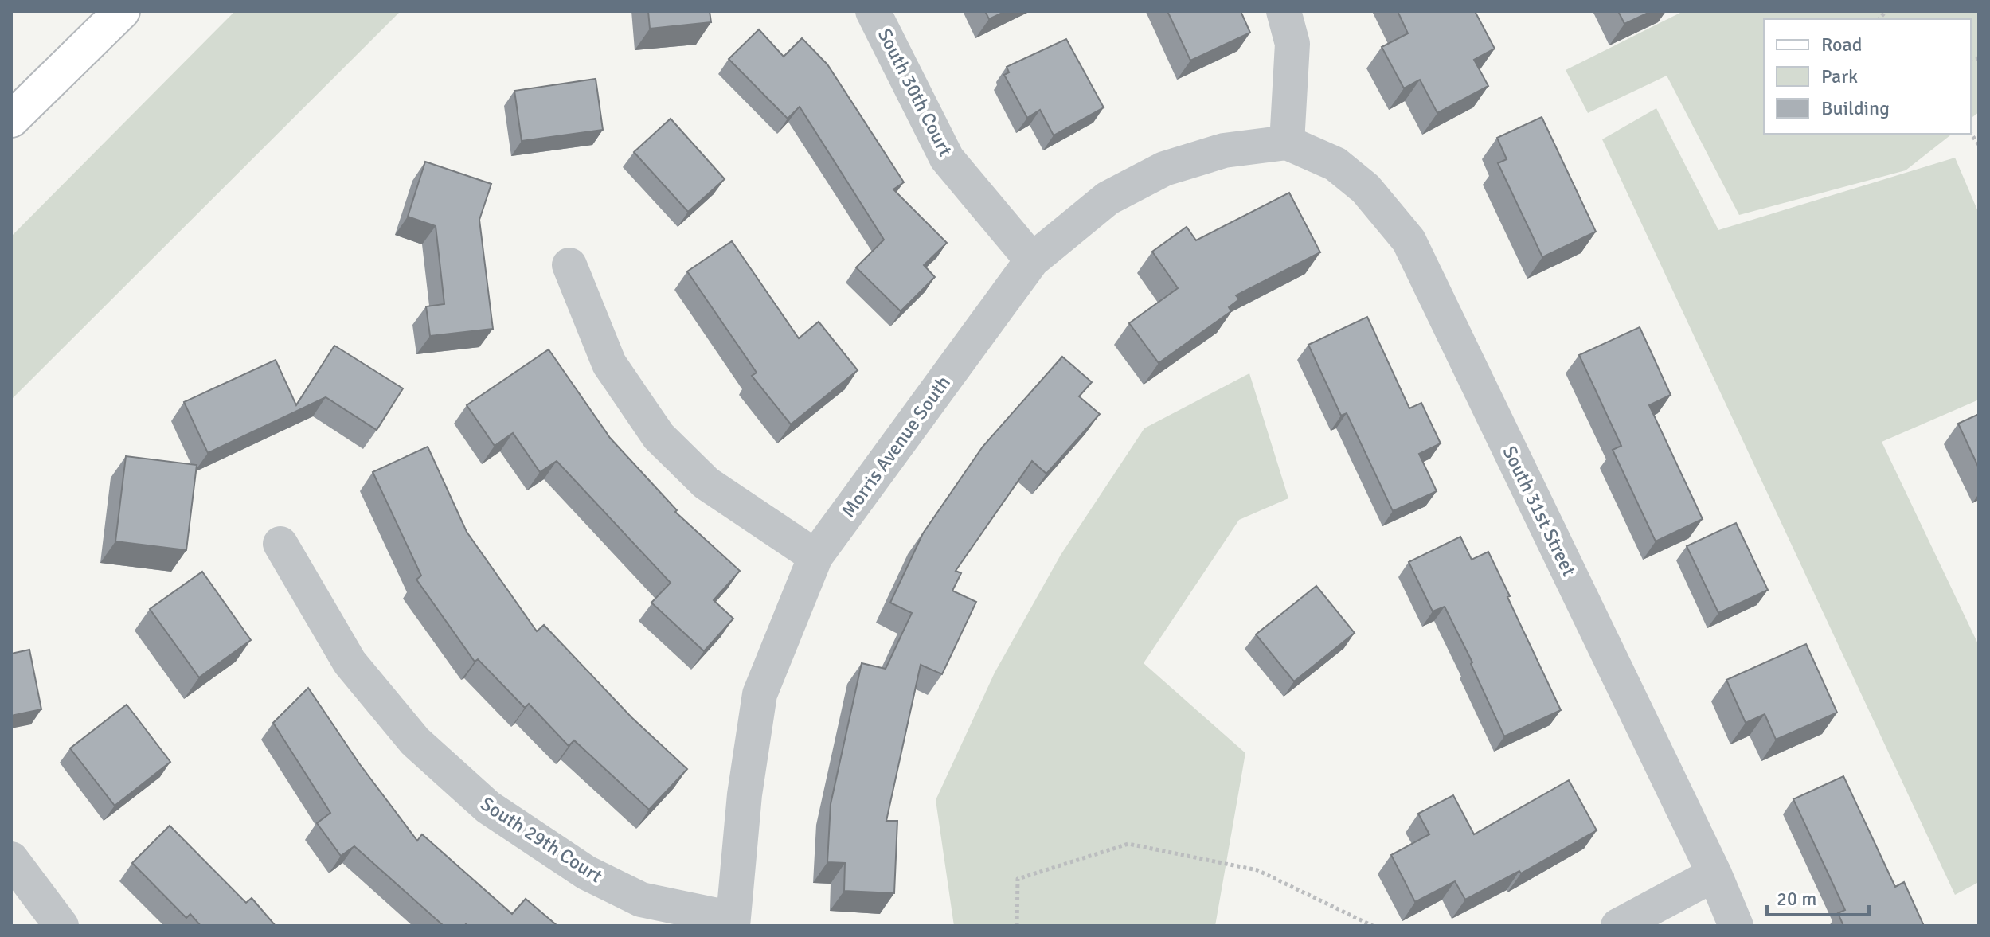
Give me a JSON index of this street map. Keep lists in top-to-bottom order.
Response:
{
  "streets": {
    "street": [
      "South 30th Court",
      "Morris Avenue South",
      "South 31st Street",
      "South 29th Court"
    ]
  },
  "crossings": [
    ["South 30th Court", "Morris Avenue South"],
    ["Morris Avenue South", "South 31st Street"],
    ["Morris Avenue South", "South 29th Court"]
  ],
  "legend": ["Road", "Park", "Building"],
  "scale_bar": "20 m"
}
